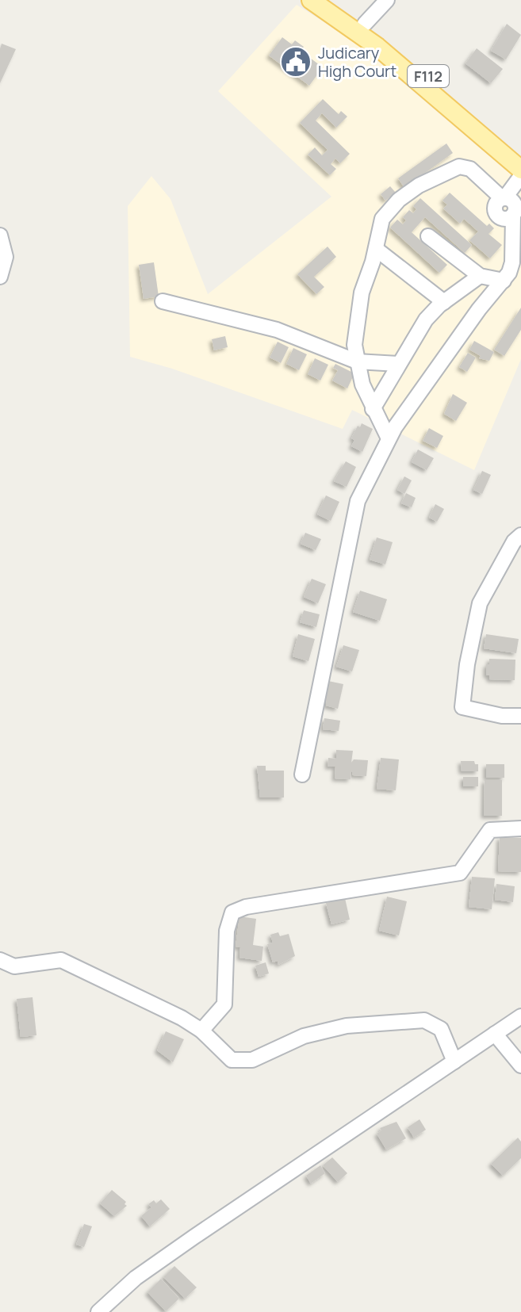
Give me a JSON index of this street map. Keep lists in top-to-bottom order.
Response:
{
  "streets": {
    "main road": ["F112"]
  },
  "places": {
    "public building": ["Judicary High Court"]
  }
}
